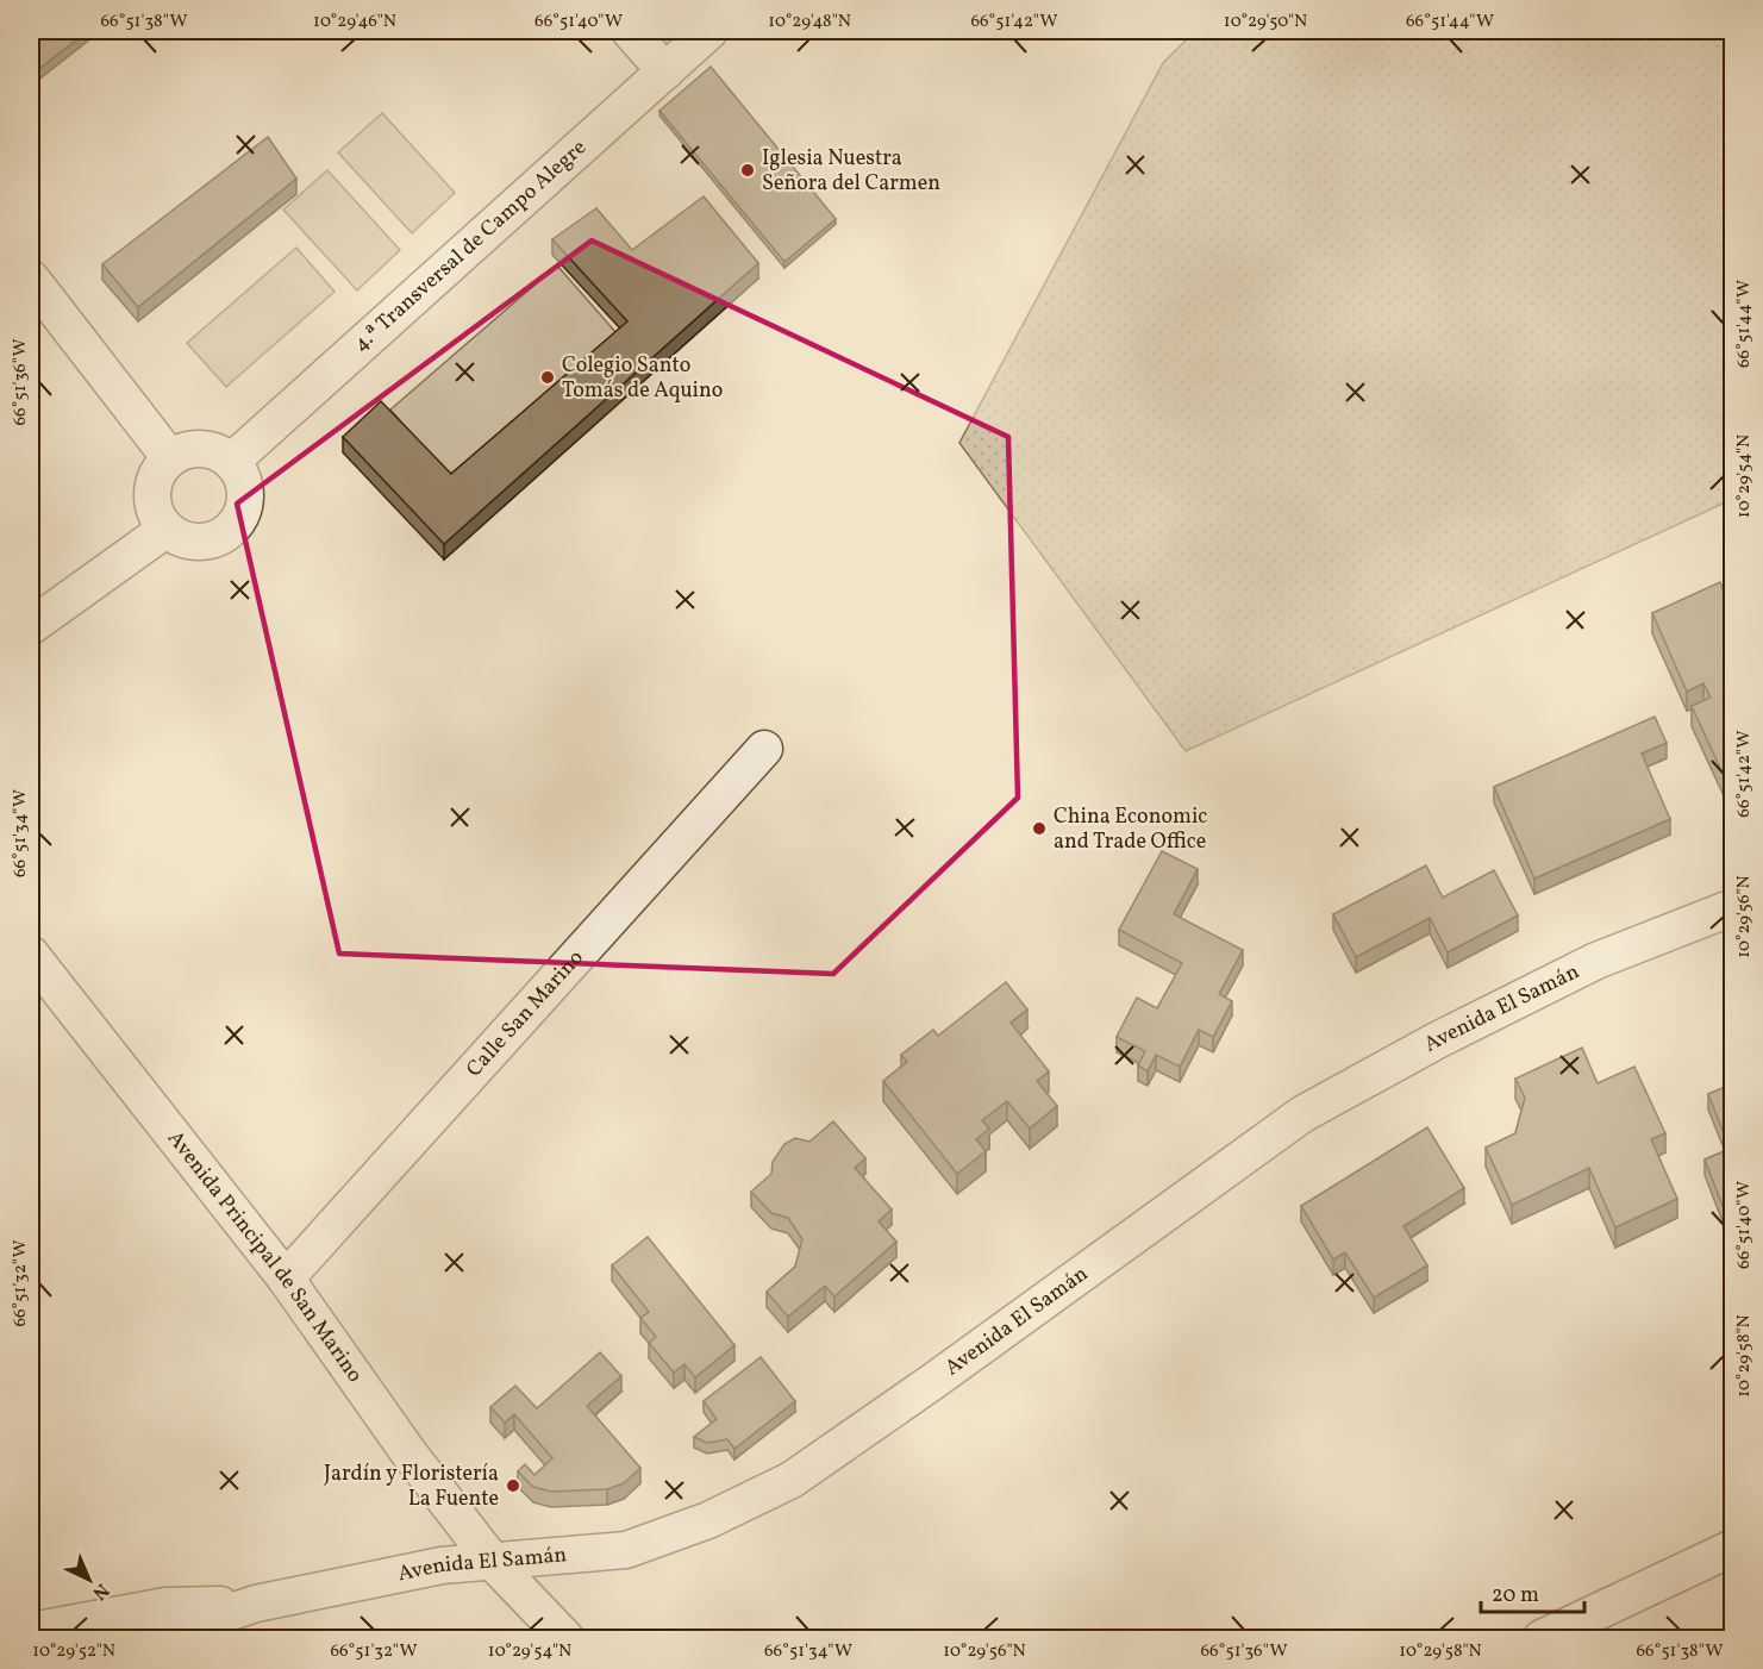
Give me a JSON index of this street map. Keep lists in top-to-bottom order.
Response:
{
  "streets": {
    "street": [
      "4.ª Transversal de Campo Alegre",
      "Avenida El Samán",
      "Calle San Marino",
      "Avenida Principal de San Marino"
    ]
  },
  "crossings": [
    ["Avenida El Samán", "Avenida Principal de San Marino"],
    ["Calle San Marino", "Avenida Principal de San Marino"]
  ],
  "places": [
    "Iglesia Nuestra Señora del Carmen",
    "Colegio Santo Tomás de Aquino",
    "China Economic and Trade Office",
    "Jardín y Floristería La Fuente"
  ],
  "scale_bar": "20 m",
  "north": "bottom right",
  "coordinates": [
    "66°51'38\"W",
    "10°29'46\"N",
    "66°51'40\"W",
    "10°29'48\"N",
    "66°51'42\"W",
    "10°29'50\"N",
    "66°51'44\"W",
    "66°51'36\"W",
    "10°29'54\"N",
    "66°51'34\"W",
    "10°29'56\"N",
    "66°51'32\"W",
    "10°29'58\"N",
    "10°29'52\"N"
  ]
}
